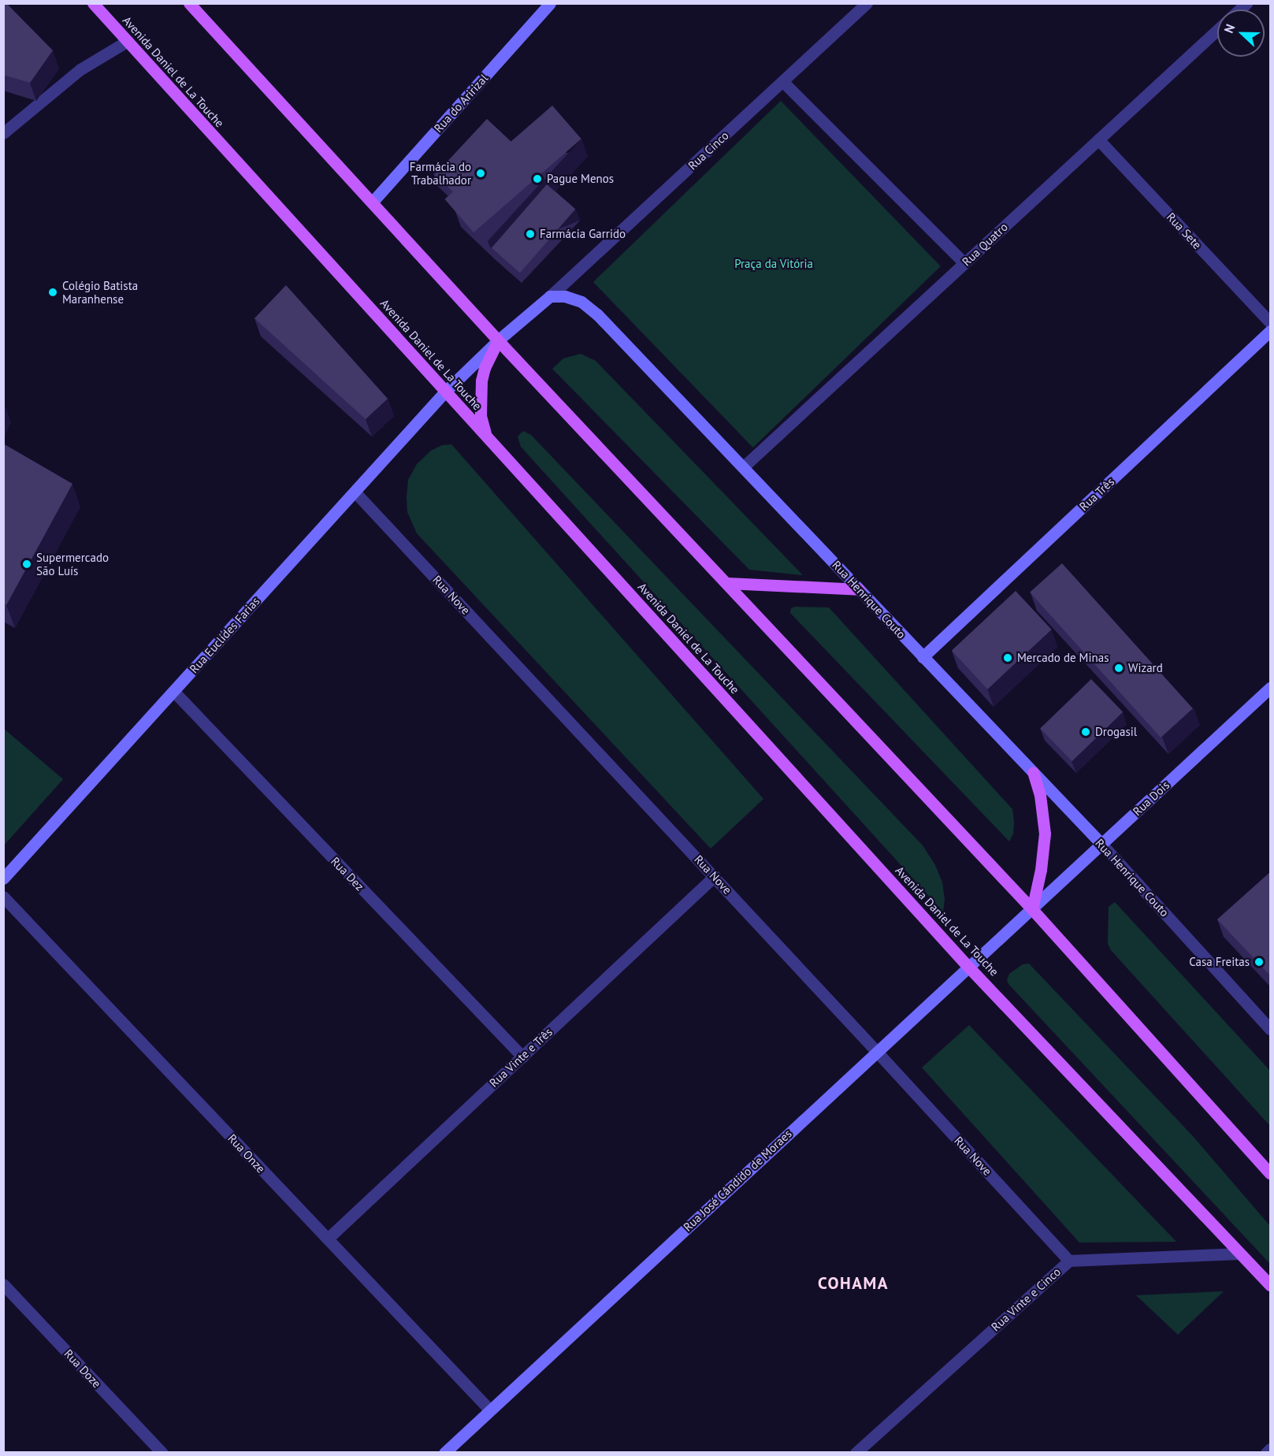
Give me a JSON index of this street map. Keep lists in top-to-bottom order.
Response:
{
  "streets": {
    "main road": [
      "Avenida Daniel de La Touche",
      "Rua do Aririzal",
      "Rua Três",
      "Rua Henrique Couto",
      "Rua Euclídes Farias",
      "Rua Dois",
      "Rua José Cândido de Moraes"
    ],
    "street": [
      "Rua Cinco",
      "Rua Sete",
      "Rua Quatro",
      "Rua Nove",
      "Rua Dez",
      "Rua Vinte e Três",
      "Rua Onze",
      "Rua Vinte e Cinco",
      "Rua Doze"
    ]
  },
  "crossings": [
    ["Avenida Daniel de La Touche", "Rua Euclídes Farias"],
    ["Avenida Daniel de La Touche", "Rua José Cândido de Moraes"],
    ["Avenida Daniel de La Touche", "Rua Vinte e Cinco"],
    ["Rua Cinco", "Rua Henrique Couto"],
    ["Rua Sete", "Rua Quatro"],
    ["Rua Quatro", "Rua Henrique Couto"],
    ["Rua Três", "Rua Henrique Couto"],
    ["Rua Nove", "Rua Euclídes Farias"],
    ["Rua Nove", "Rua Vinte e Três"],
    ["Rua Nove", "Rua José Cândido de Moraes"],
    ["Rua Nove", "Rua Vinte e Cinco"],
    ["Rua Henrique Couto", "Rua Dois"],
    ["Rua Euclídes Farias", "Rua Dez"],
    ["Rua Dois", "Rua José Cândido de Moraes"],
    ["Rua Dez", "Rua Vinte e Três"],
    ["Rua Vinte e Três", "Rua Onze"],
    ["Rua Onze", "Rua José Cândido de Moraes"]
  ],
  "districts": ["COHAMA"],
  "parks": ["Praça da Vitória"],
  "places": [
    "Farmácia do Trabalhador",
    "Pague Menos",
    "Farmácia Garrido",
    "Colégio Batista Maranhense",
    "Supermercado São Luís",
    "Mercado de Minas",
    "Wizard",
    "Drogasil",
    "Casa Freitas"
  ],
  "north": "left"
}
